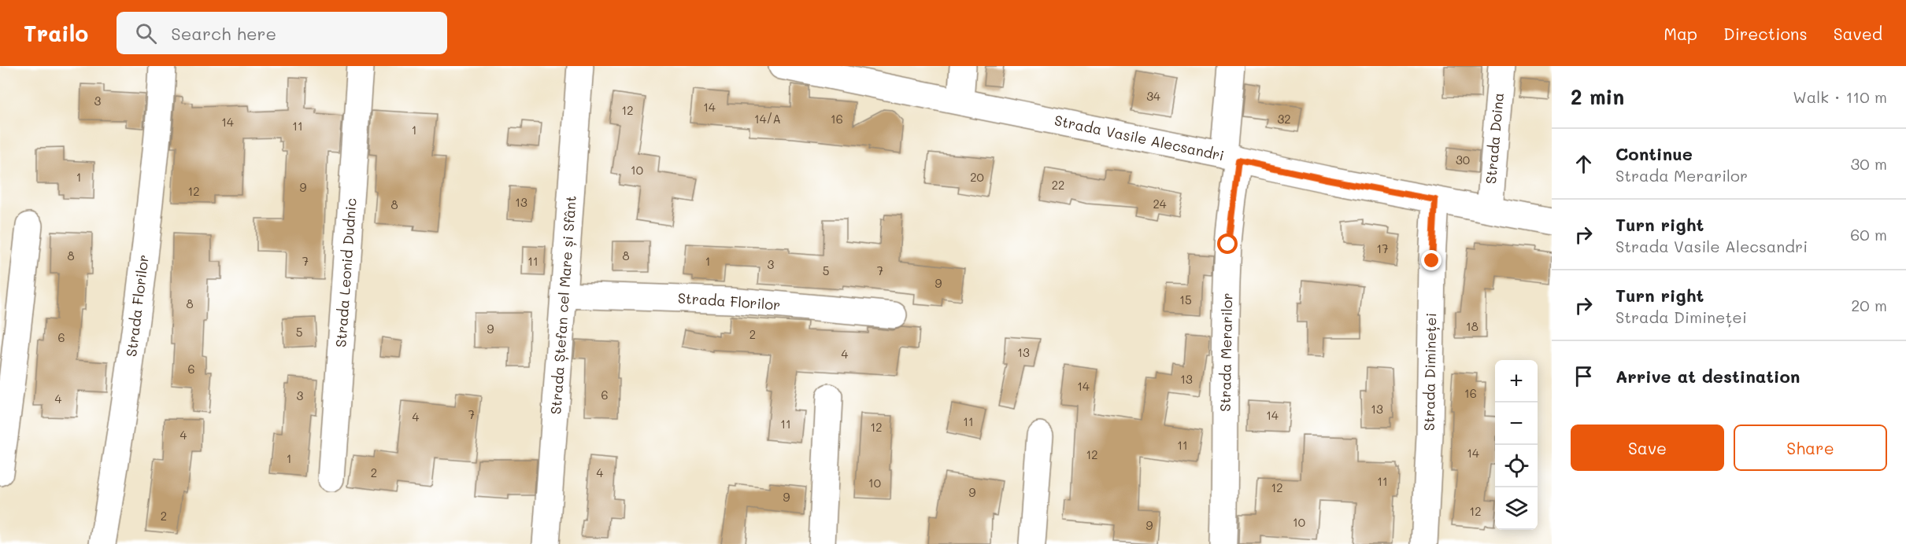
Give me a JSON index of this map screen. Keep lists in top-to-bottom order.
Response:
{
  "streets": {
    "street": [
      "Strada Vasile Alecsandri",
      "Strada Doina",
      "Strada Leonid Dudnic",
      "Strada Florilor",
      "Strada Ștefan cel Mare și Sfânt",
      "Strada Merarilor",
      "Strada Dimineței"
    ]
  },
  "crossings": [
    ["Strada Vasile Alecsandri", "Strada Doina"],
    ["Strada Vasile Alecsandri", "Strada Merarilor"],
    ["Strada Vasile Alecsandri", "Strada Dimineței"],
    ["Strada Florilor", "Strada Ștefan cel Mare și Sfânt"]
  ],
  "house_numbers": [
    "34",
    "3",
    "14",
    "12",
    "14/A",
    "16",
    "32",
    "14",
    "11",
    "1",
    "30",
    "10",
    "1",
    "20",
    "22",
    "9",
    "12",
    "13",
    "24",
    "8",
    "17",
    "8",
    "8",
    "7",
    "11",
    "1",
    "3",
    "5",
    "7",
    "9",
    "15",
    "8",
    "18",
    "9",
    "5",
    "2",
    "6",
    "13",
    "4",
    "6",
    "13",
    "14",
    "16",
    "6",
    "3",
    "4",
    "13",
    "7",
    "14",
    "4",
    "11",
    "11",
    "12",
    "4",
    "11",
    "14",
    "12",
    "1",
    "2",
    "4",
    "11",
    "10",
    "12",
    "9",
    "9",
    "12",
    "2",
    "10",
    "9"
  ],
  "page": {
    "header": "Trailo",
    "search": "Search here",
    "nav": ["Map", "Directions", "Saved"],
    "heading": ["2 min", "Walk · 110 m"],
    "list": [
      ["Continue", "Strada Merarilor", "30 m"],
      ["Turn right", "Strada Vasile Alecsandri", "60 m"],
      ["Turn right", "Strada Dimineței", "20 m"],
      "Arrive at destination"
    ],
    "map_buttons": ["+", "−"],
    "buttons": ["Save", "Share"]
  }
}
